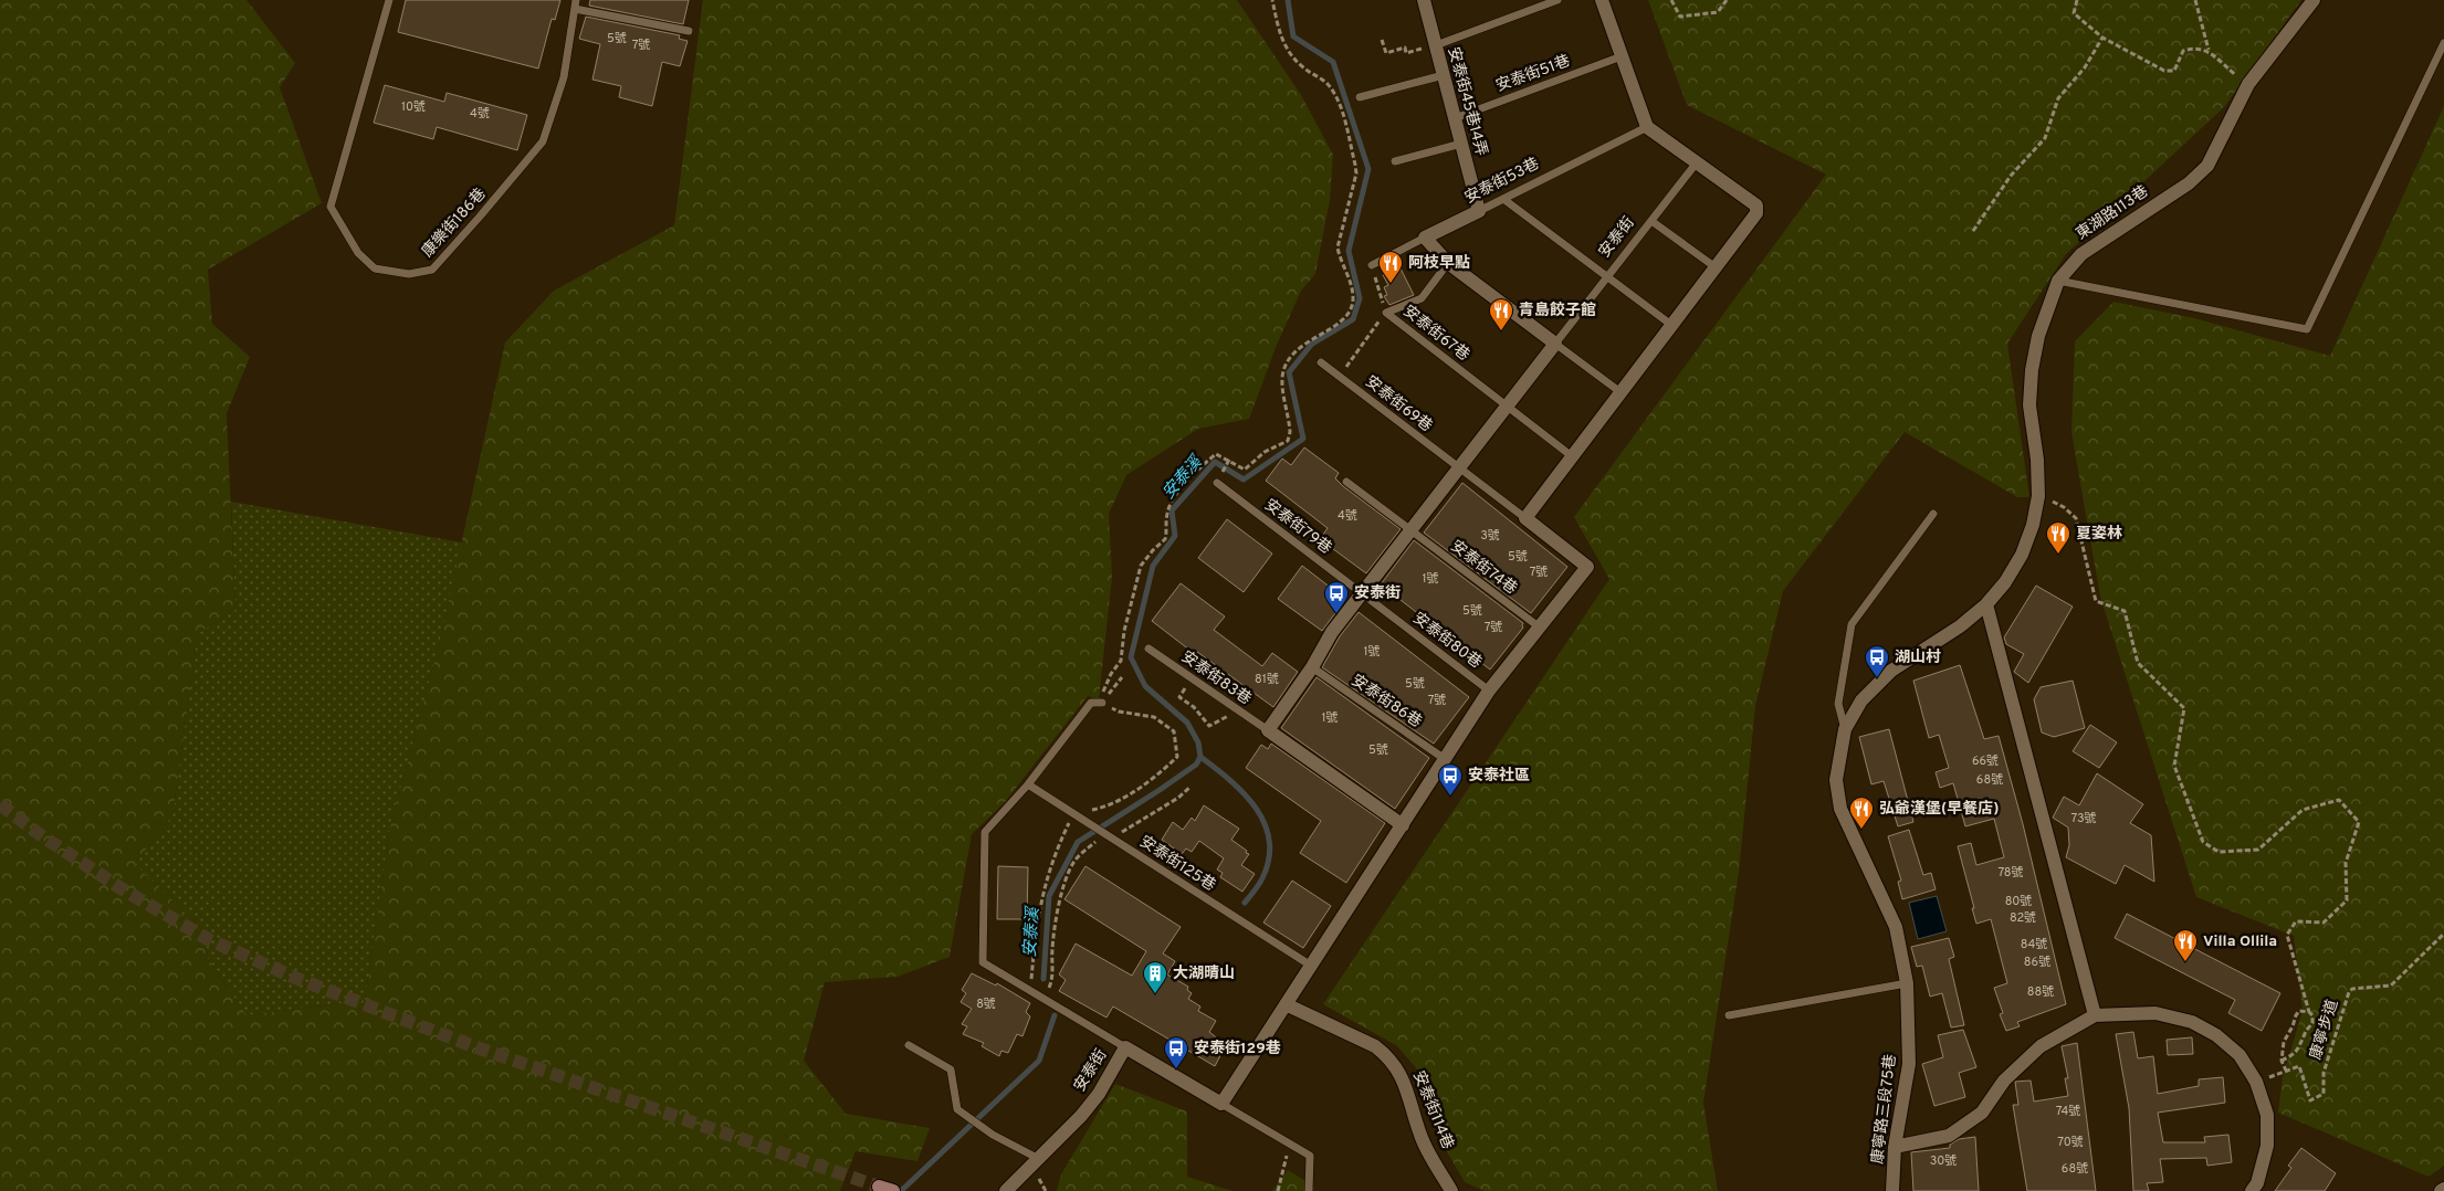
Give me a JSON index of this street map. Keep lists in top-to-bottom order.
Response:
{
  "streets": {
    "street": [
      "安泰街45巷14弄",
      "安泰街53巷",
      "東湖路113巷",
      "安泰街",
      "康寧路三段75巷",
      "安泰街114巷"
    ],
    "lane": [
      "安泰街51巷",
      "康樂街186巷",
      "安泰街67巷",
      "安泰街69巷",
      "安泰街79巷",
      "安泰街74巷",
      "安泰街80巷",
      "安泰街83巷",
      "安泰街86巷",
      "安泰街125巷"
    ],
    "path": ["康寧步道"]
  },
  "crossings": [
    ["安泰街51巷", "安泰街45巷14弄"],
    ["安泰街45巷14弄", "安泰街53巷"],
    ["東湖路113巷", "康寧路三段75巷"],
    ["安泰街", "安泰街67巷"],
    ["安泰街", "安泰街69巷"],
    ["安泰街", "安泰街79巷"],
    ["安泰街", "安泰街74巷"],
    ["安泰街", "安泰街80巷"],
    ["安泰街", "安泰街83巷"],
    ["安泰街", "安泰街86巷"],
    ["安泰街79巷", "安泰街80巷"]
  ],
  "water": ["安泰溪"],
  "places": {
    "restaurant": [
      "阿枝早點",
      "青島餃子館",
      "夏姿林",
      "弘爺漢堡(早餐店)",
      "Villa Ollila"
    ],
    "bus stop": [
      "安泰街",
      "湖山村",
      "安泰社區",
      "安泰街129巷"
    ],
    "building": ["大湖晴山"]
  },
  "house_numbers": [
    "5號",
    "7號",
    "10號",
    "4號",
    "4號",
    "3號",
    "5號",
    "7號",
    "1號",
    "5號",
    "7號",
    "1號",
    "81號",
    "5號",
    "7號",
    "1號",
    "5號",
    "66號",
    "68號",
    "73號",
    "78號",
    "80號",
    "82號",
    "84號",
    "86號",
    "88號",
    "8號",
    "74號",
    "70號",
    "30號",
    "68號"
  ]
}
